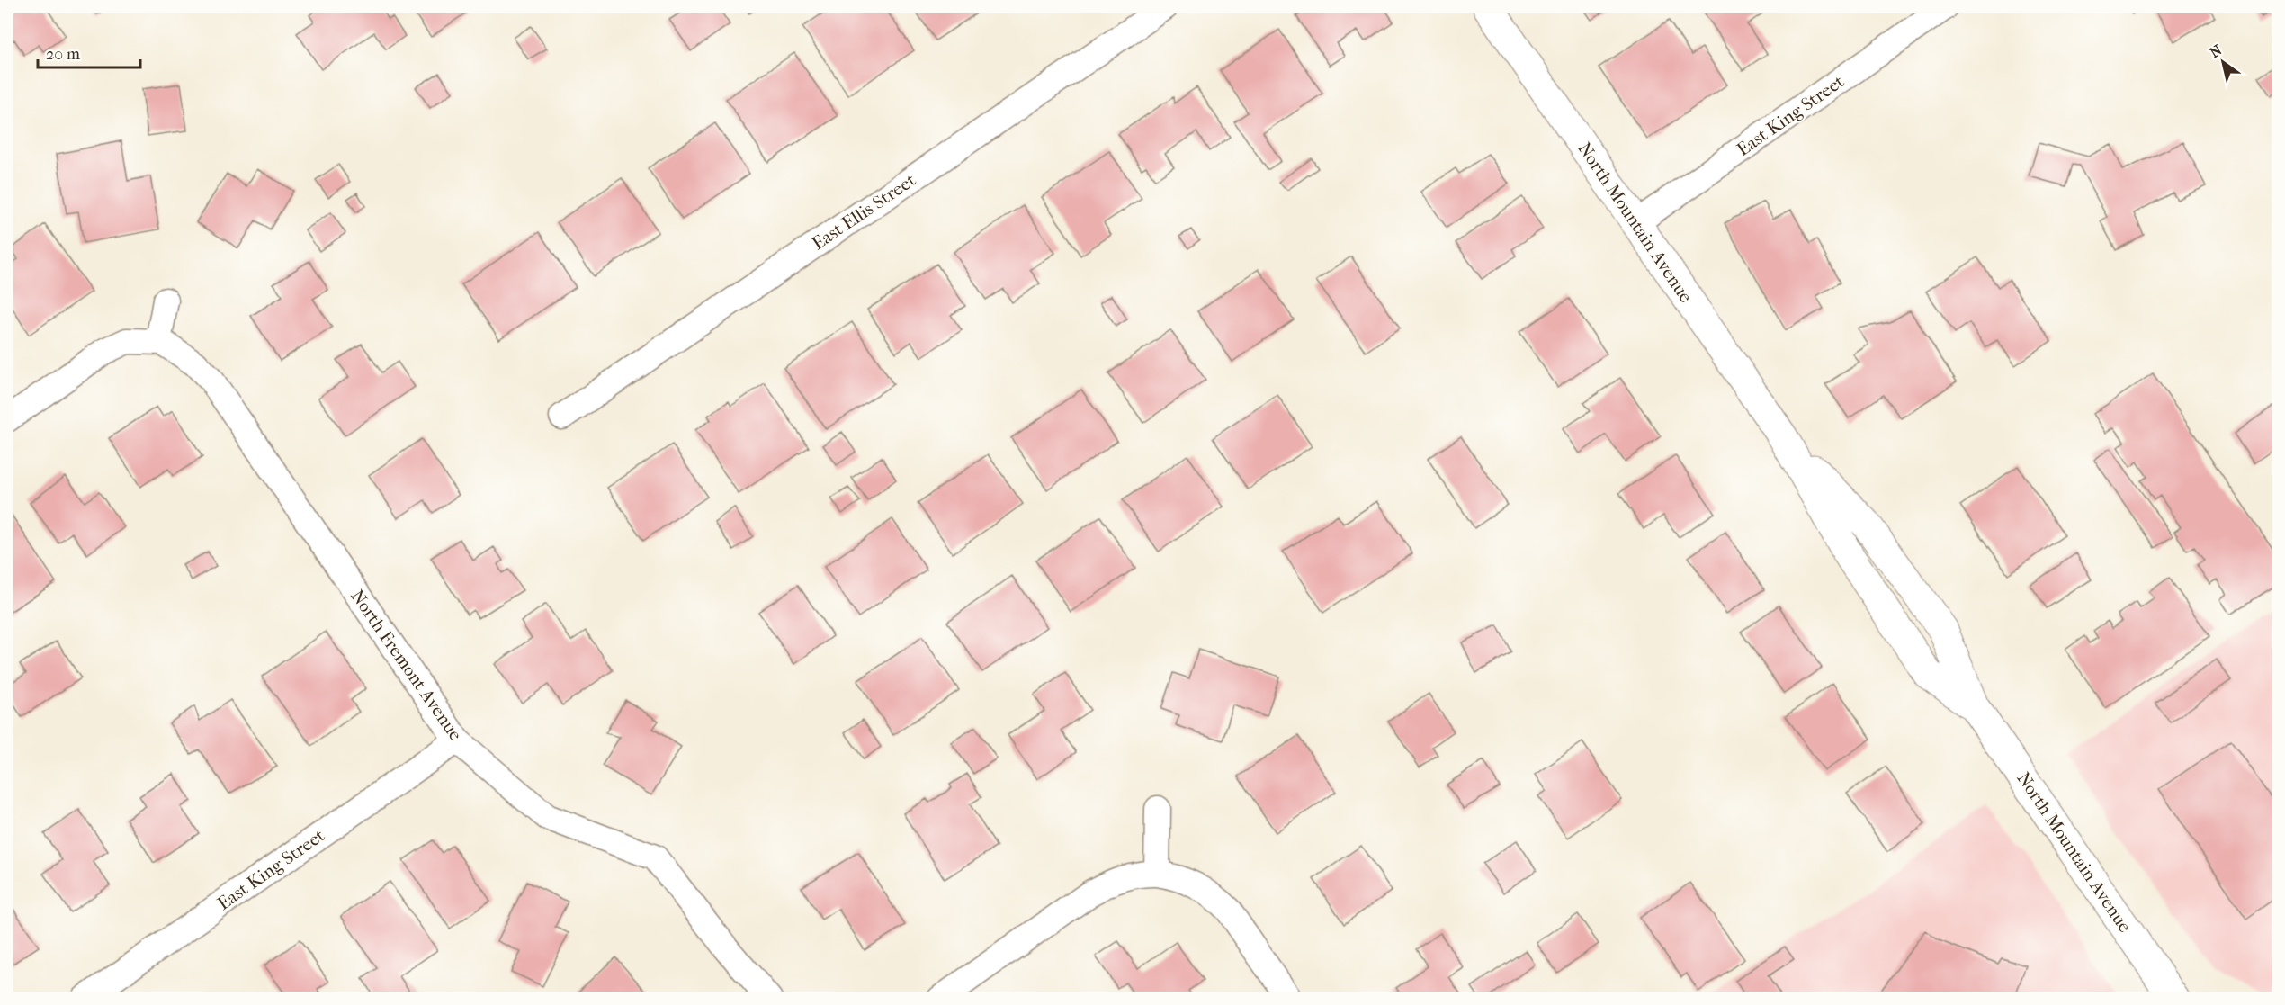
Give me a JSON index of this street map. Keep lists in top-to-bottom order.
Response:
{
  "streets": {
    "street": [
      "East King Street",
      "East Ellis Street",
      "North Mountain Avenue",
      "North Fremont Avenue"
    ]
  },
  "crossings": [
    ["East King Street", "North Mountain Avenue"],
    ["East King Street", "North Fremont Avenue"]
  ],
  "scale_bar": "20 m",
  "north": "top left"
}
